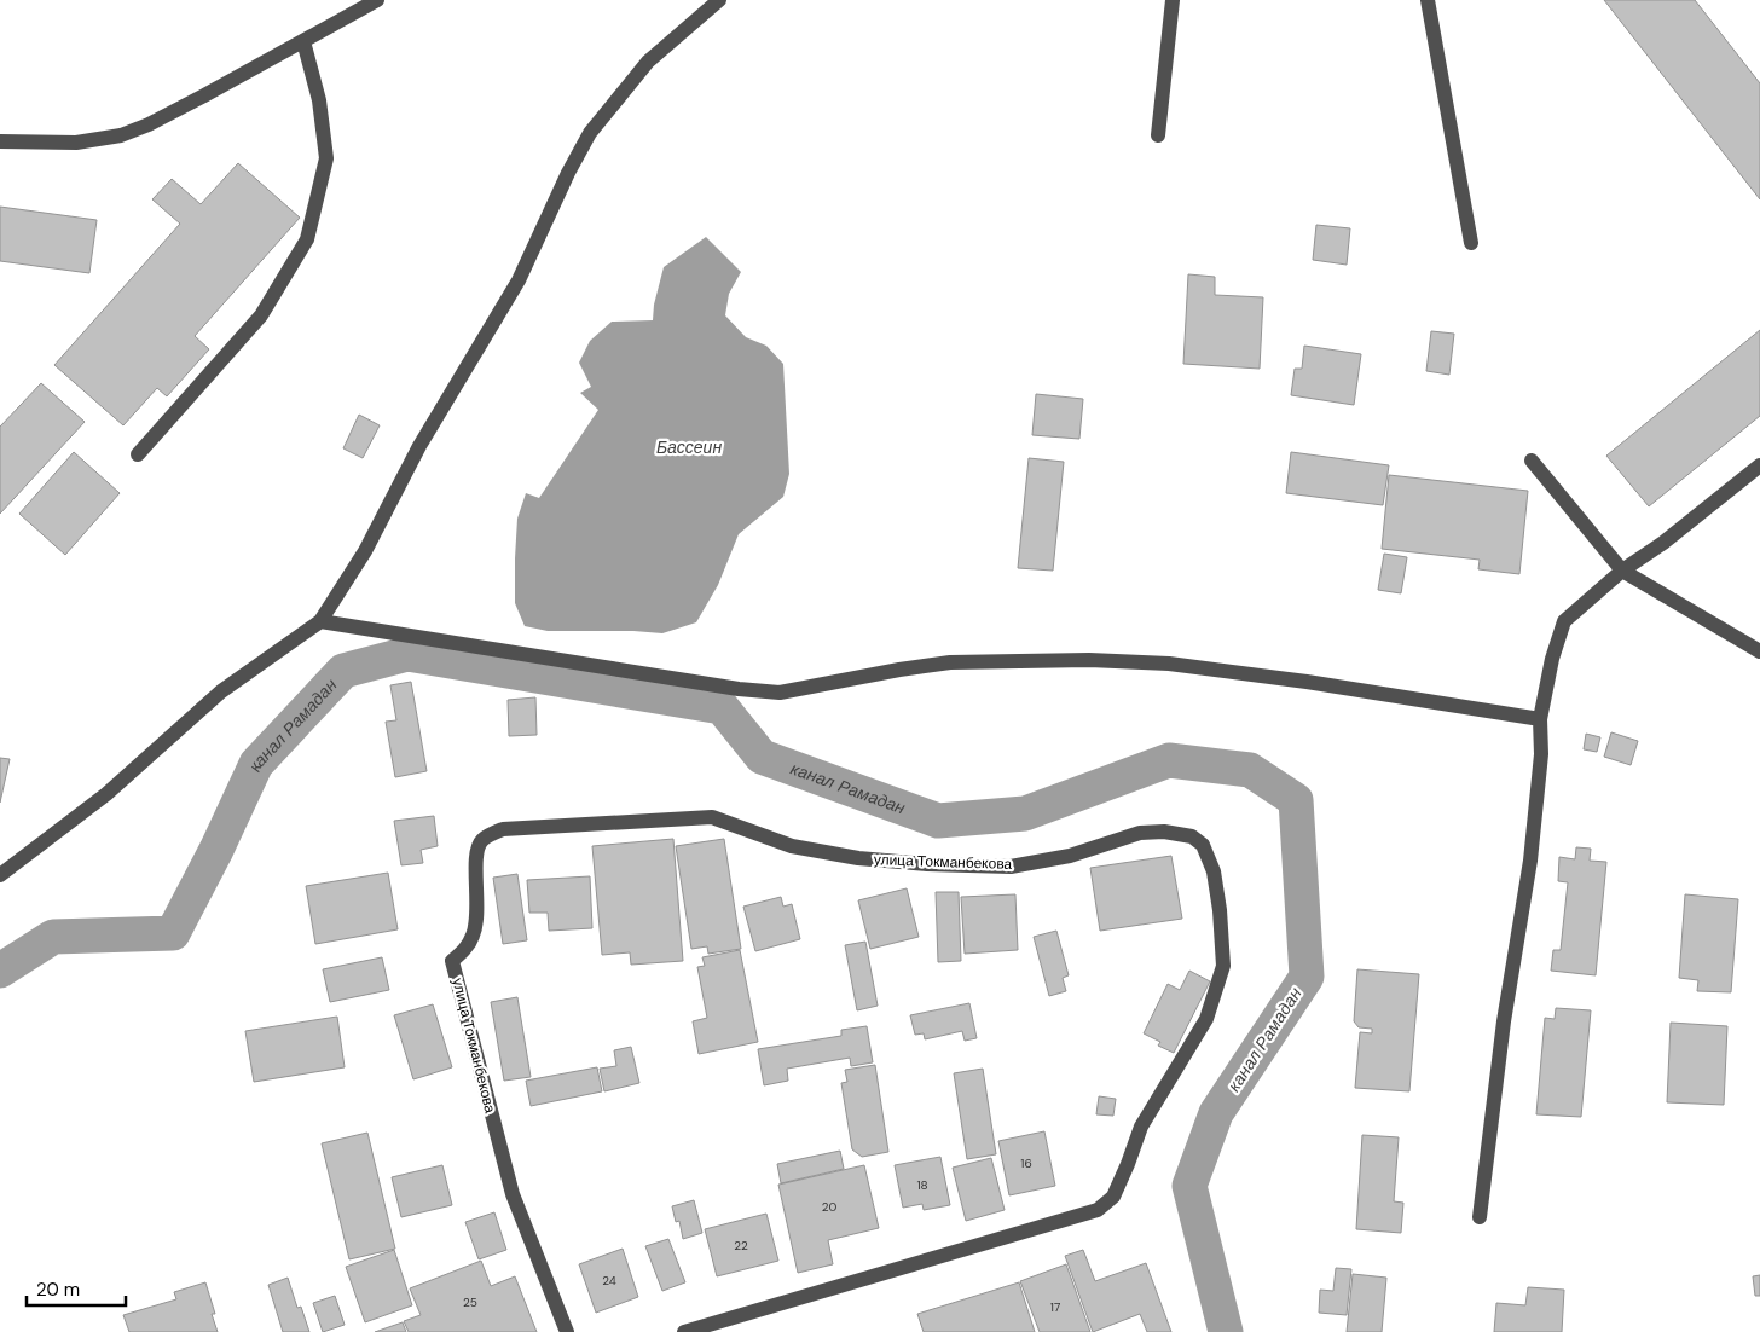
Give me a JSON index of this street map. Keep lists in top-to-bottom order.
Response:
{
  "streets": {
    "street": ["улица Токманбекова"]
  },
  "water": ["Бассеин", "канал Рамадан"],
  "house_numbers": [
    "16",
    "18",
    "20",
    "22",
    "24",
    "25",
    "17"
  ],
  "scale_bar": "20 m"
}
